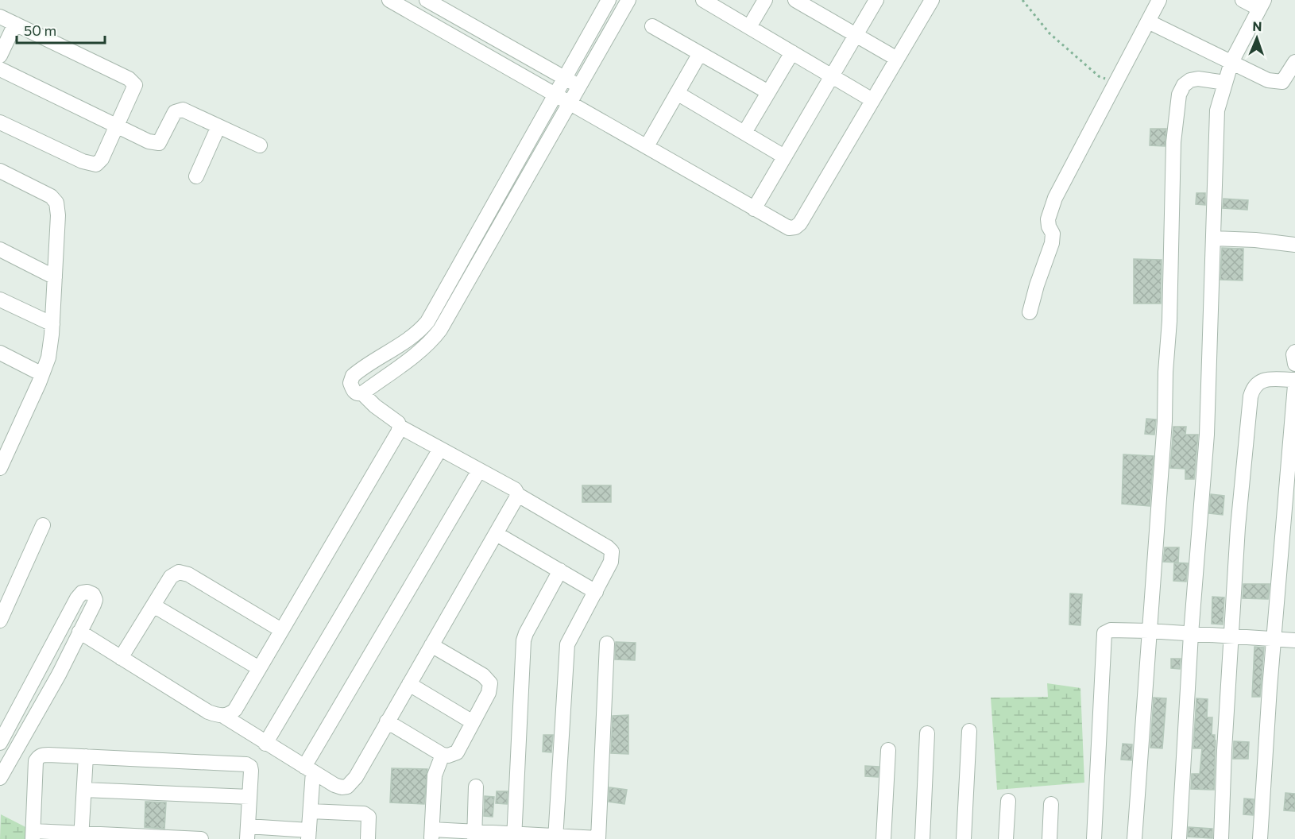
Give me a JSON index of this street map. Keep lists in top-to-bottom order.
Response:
{
  "scale_bar": "50 m",
  "north": "top"
}
